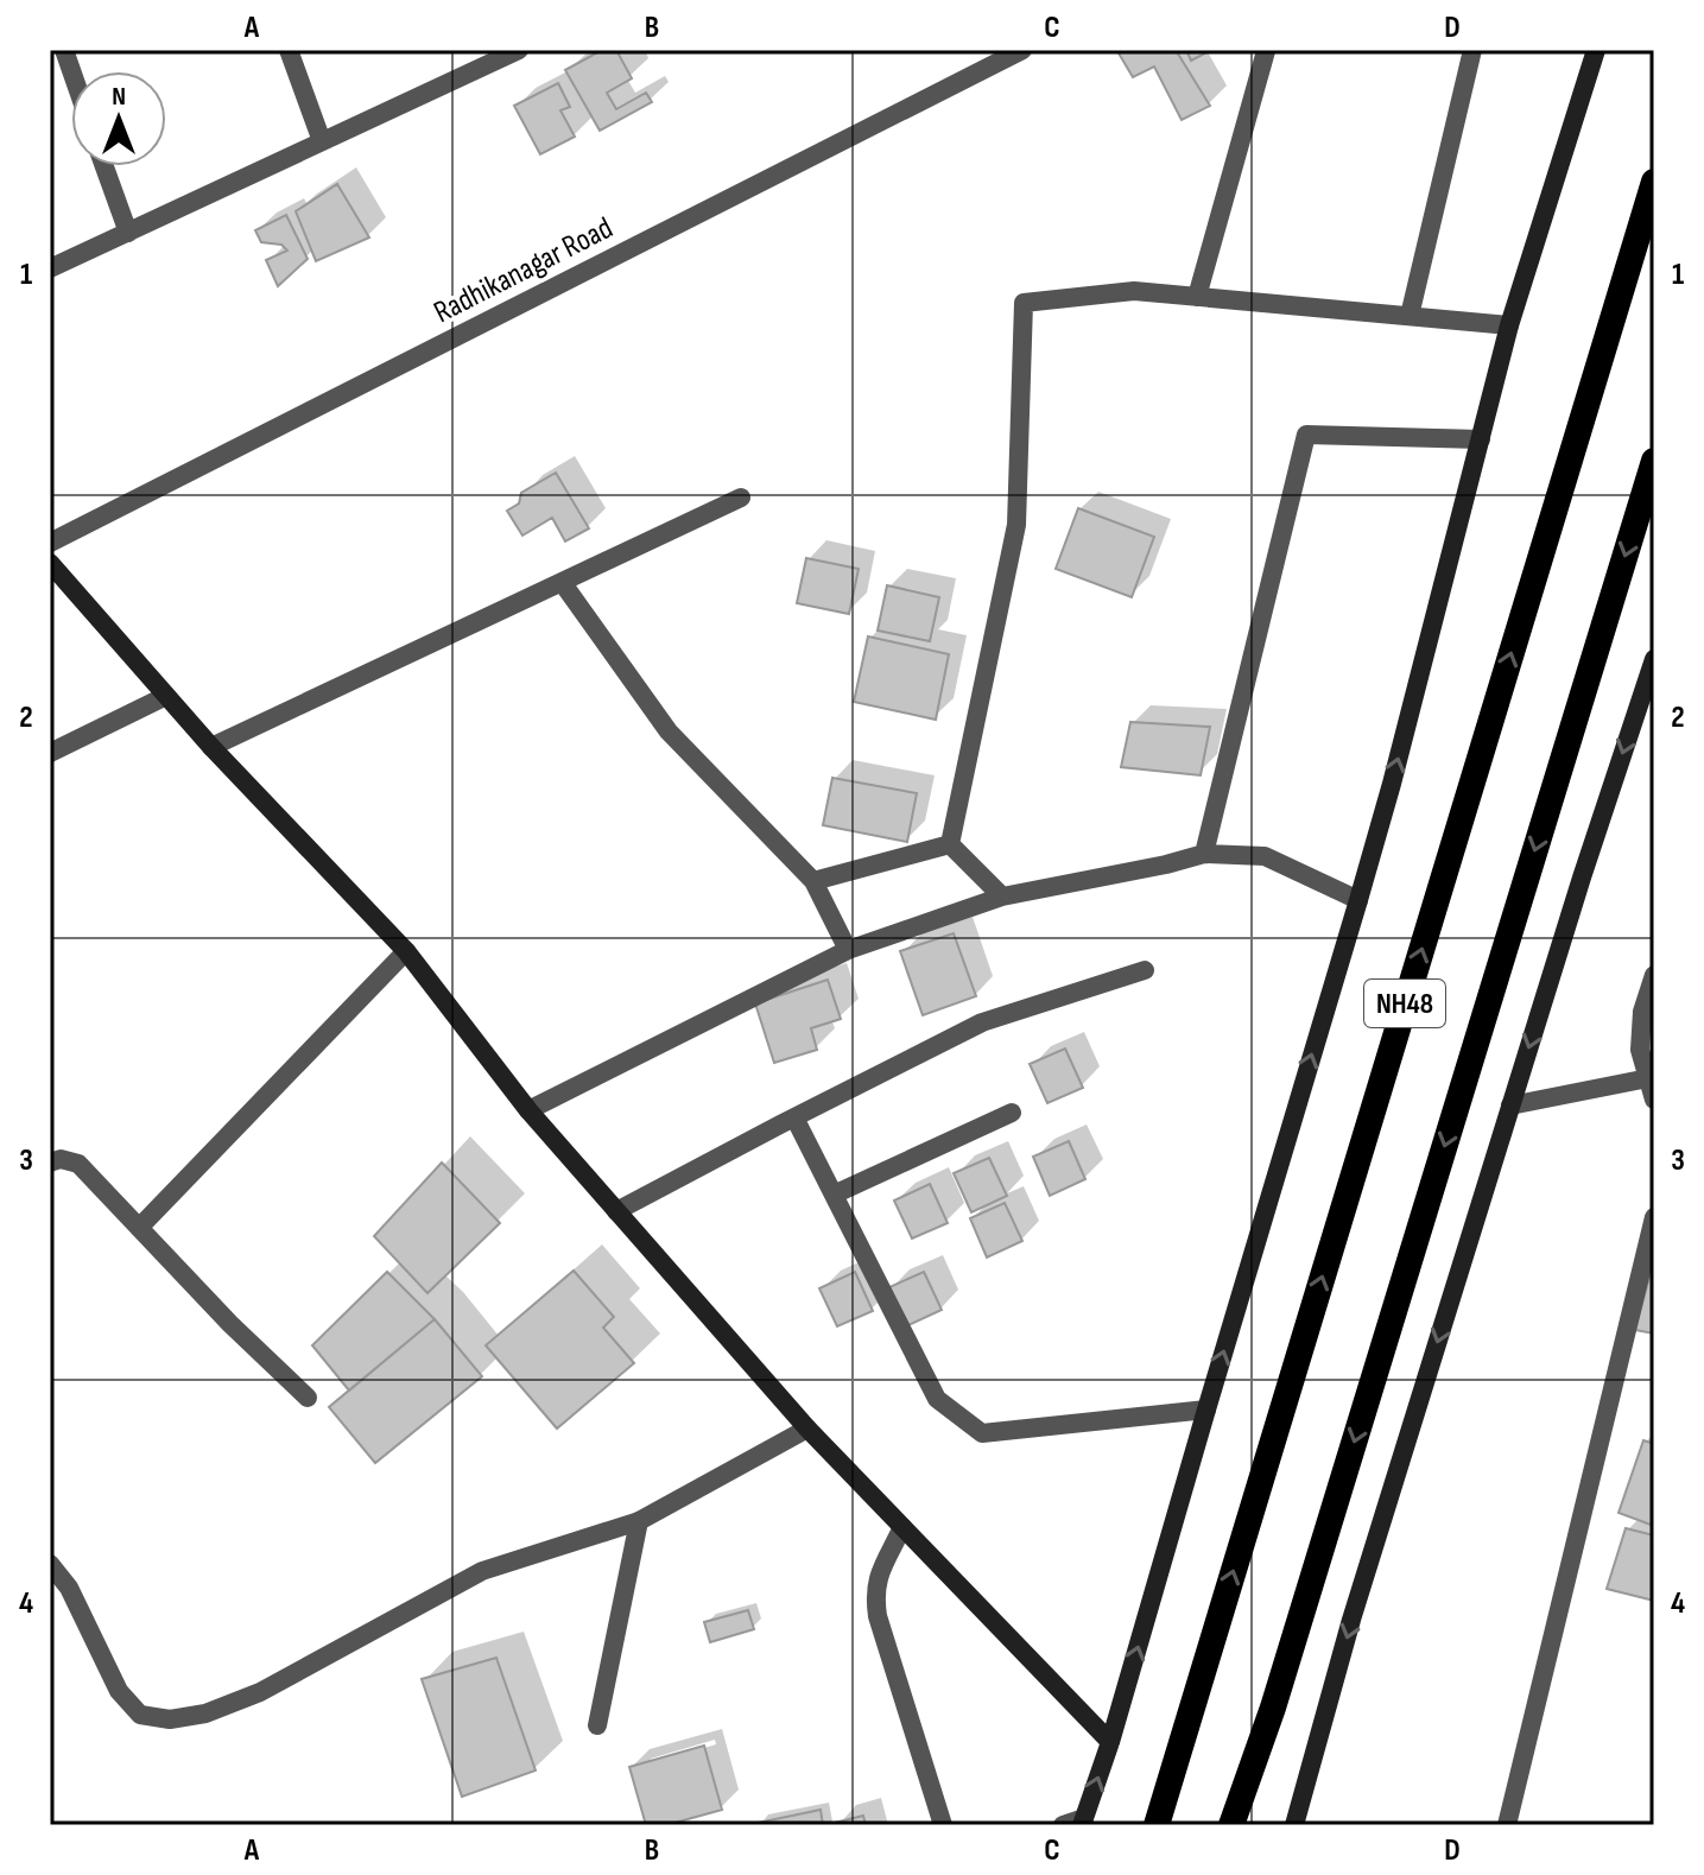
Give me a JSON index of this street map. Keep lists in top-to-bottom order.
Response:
{
  "streets": {
    "highway": ["NH48"],
    "street": ["Radhikanagar Road"]
  },
  "north": "top",
  "grid": {
    "columns": [
      "A",
      "B",
      "C",
      "D"
    ],
    "rows": [
      "1",
      "2",
      "3",
      "4"
    ]
  }
}
